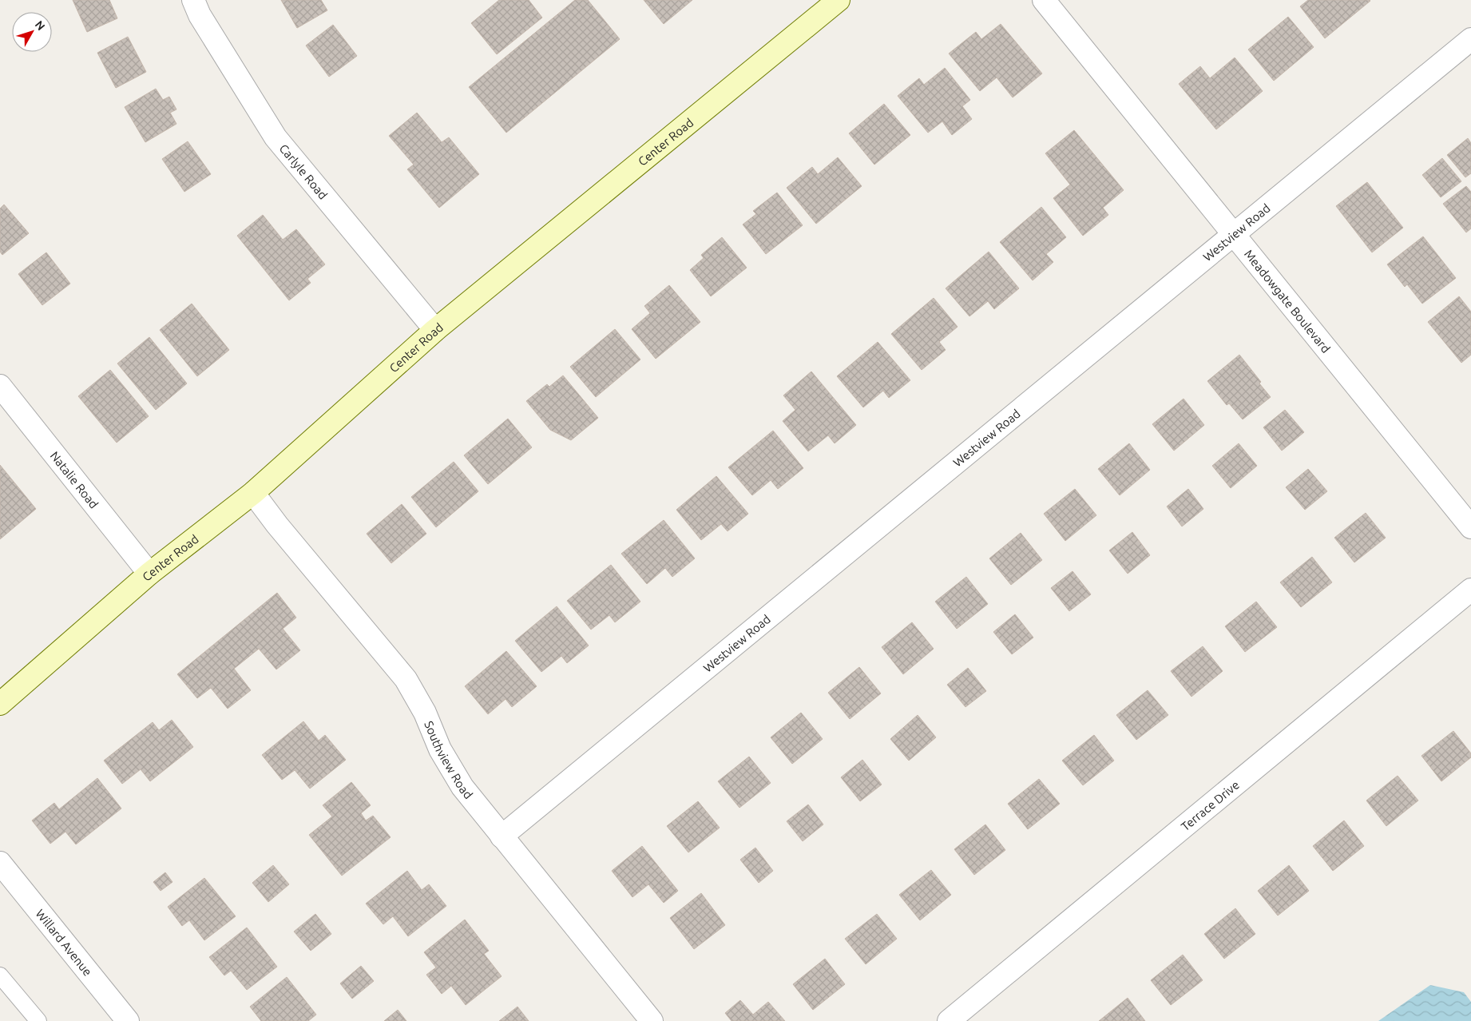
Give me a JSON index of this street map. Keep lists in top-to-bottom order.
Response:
{
  "streets": {
    "main road": ["Center Road"],
    "street": [
      "Carlyle Road",
      "Westview Road",
      "Meadowgate Boulevard",
      "Natalie Road",
      "Southview Road",
      "Terrace Drive",
      "Willard Avenue"
    ]
  },
  "crossings": [
    ["Center Road", "Carlyle Road"],
    ["Center Road", "Natalie Road"],
    ["Center Road", "Southview Road"],
    ["Westview Road", "Meadowgate Boulevard"],
    ["Westview Road", "Southview Road"]
  ],
  "north": "top right"
}
